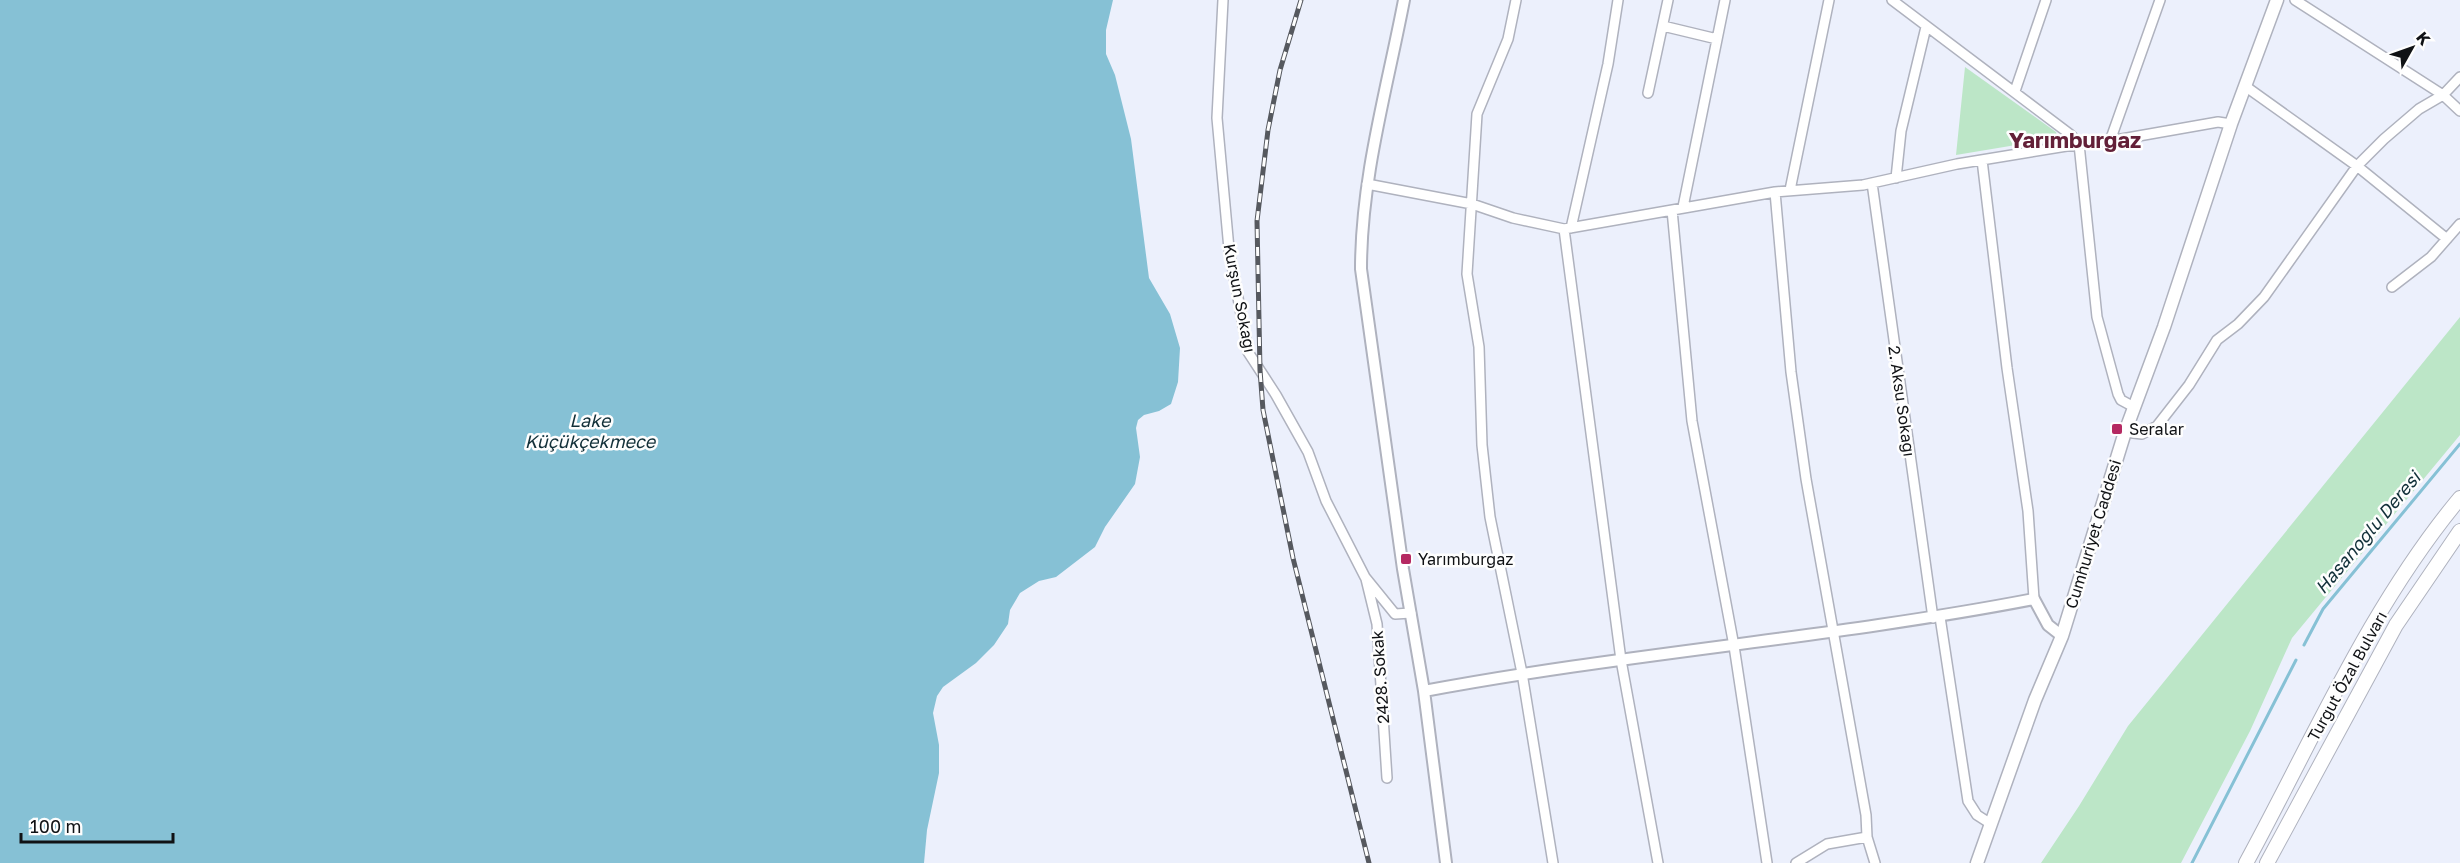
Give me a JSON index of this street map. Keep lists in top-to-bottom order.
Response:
{
  "streets": {
    "main road": ["Cumhuriyet Caddesi", "Turgut Özal Bulvarı"],
    "street": ["Kurşun Sokağı", "2. Aksu Sokağı", "2428. Sokak"]
  },
  "crossings": [
    ["Kurşun Sokağı", "2428. Sokak"],
    ["2. Aksu Sokağı", "Cumhuriyet Caddesi"]
  ],
  "districts": ["Yarımburgaz"],
  "water": ["Lake Küçükçekmece", "Hasanoğlu Deresi"],
  "places": {
    "transit": ["Seralar", "Yarımburgaz"]
  },
  "scale_bar": "100 m",
  "north": "top right"
}
